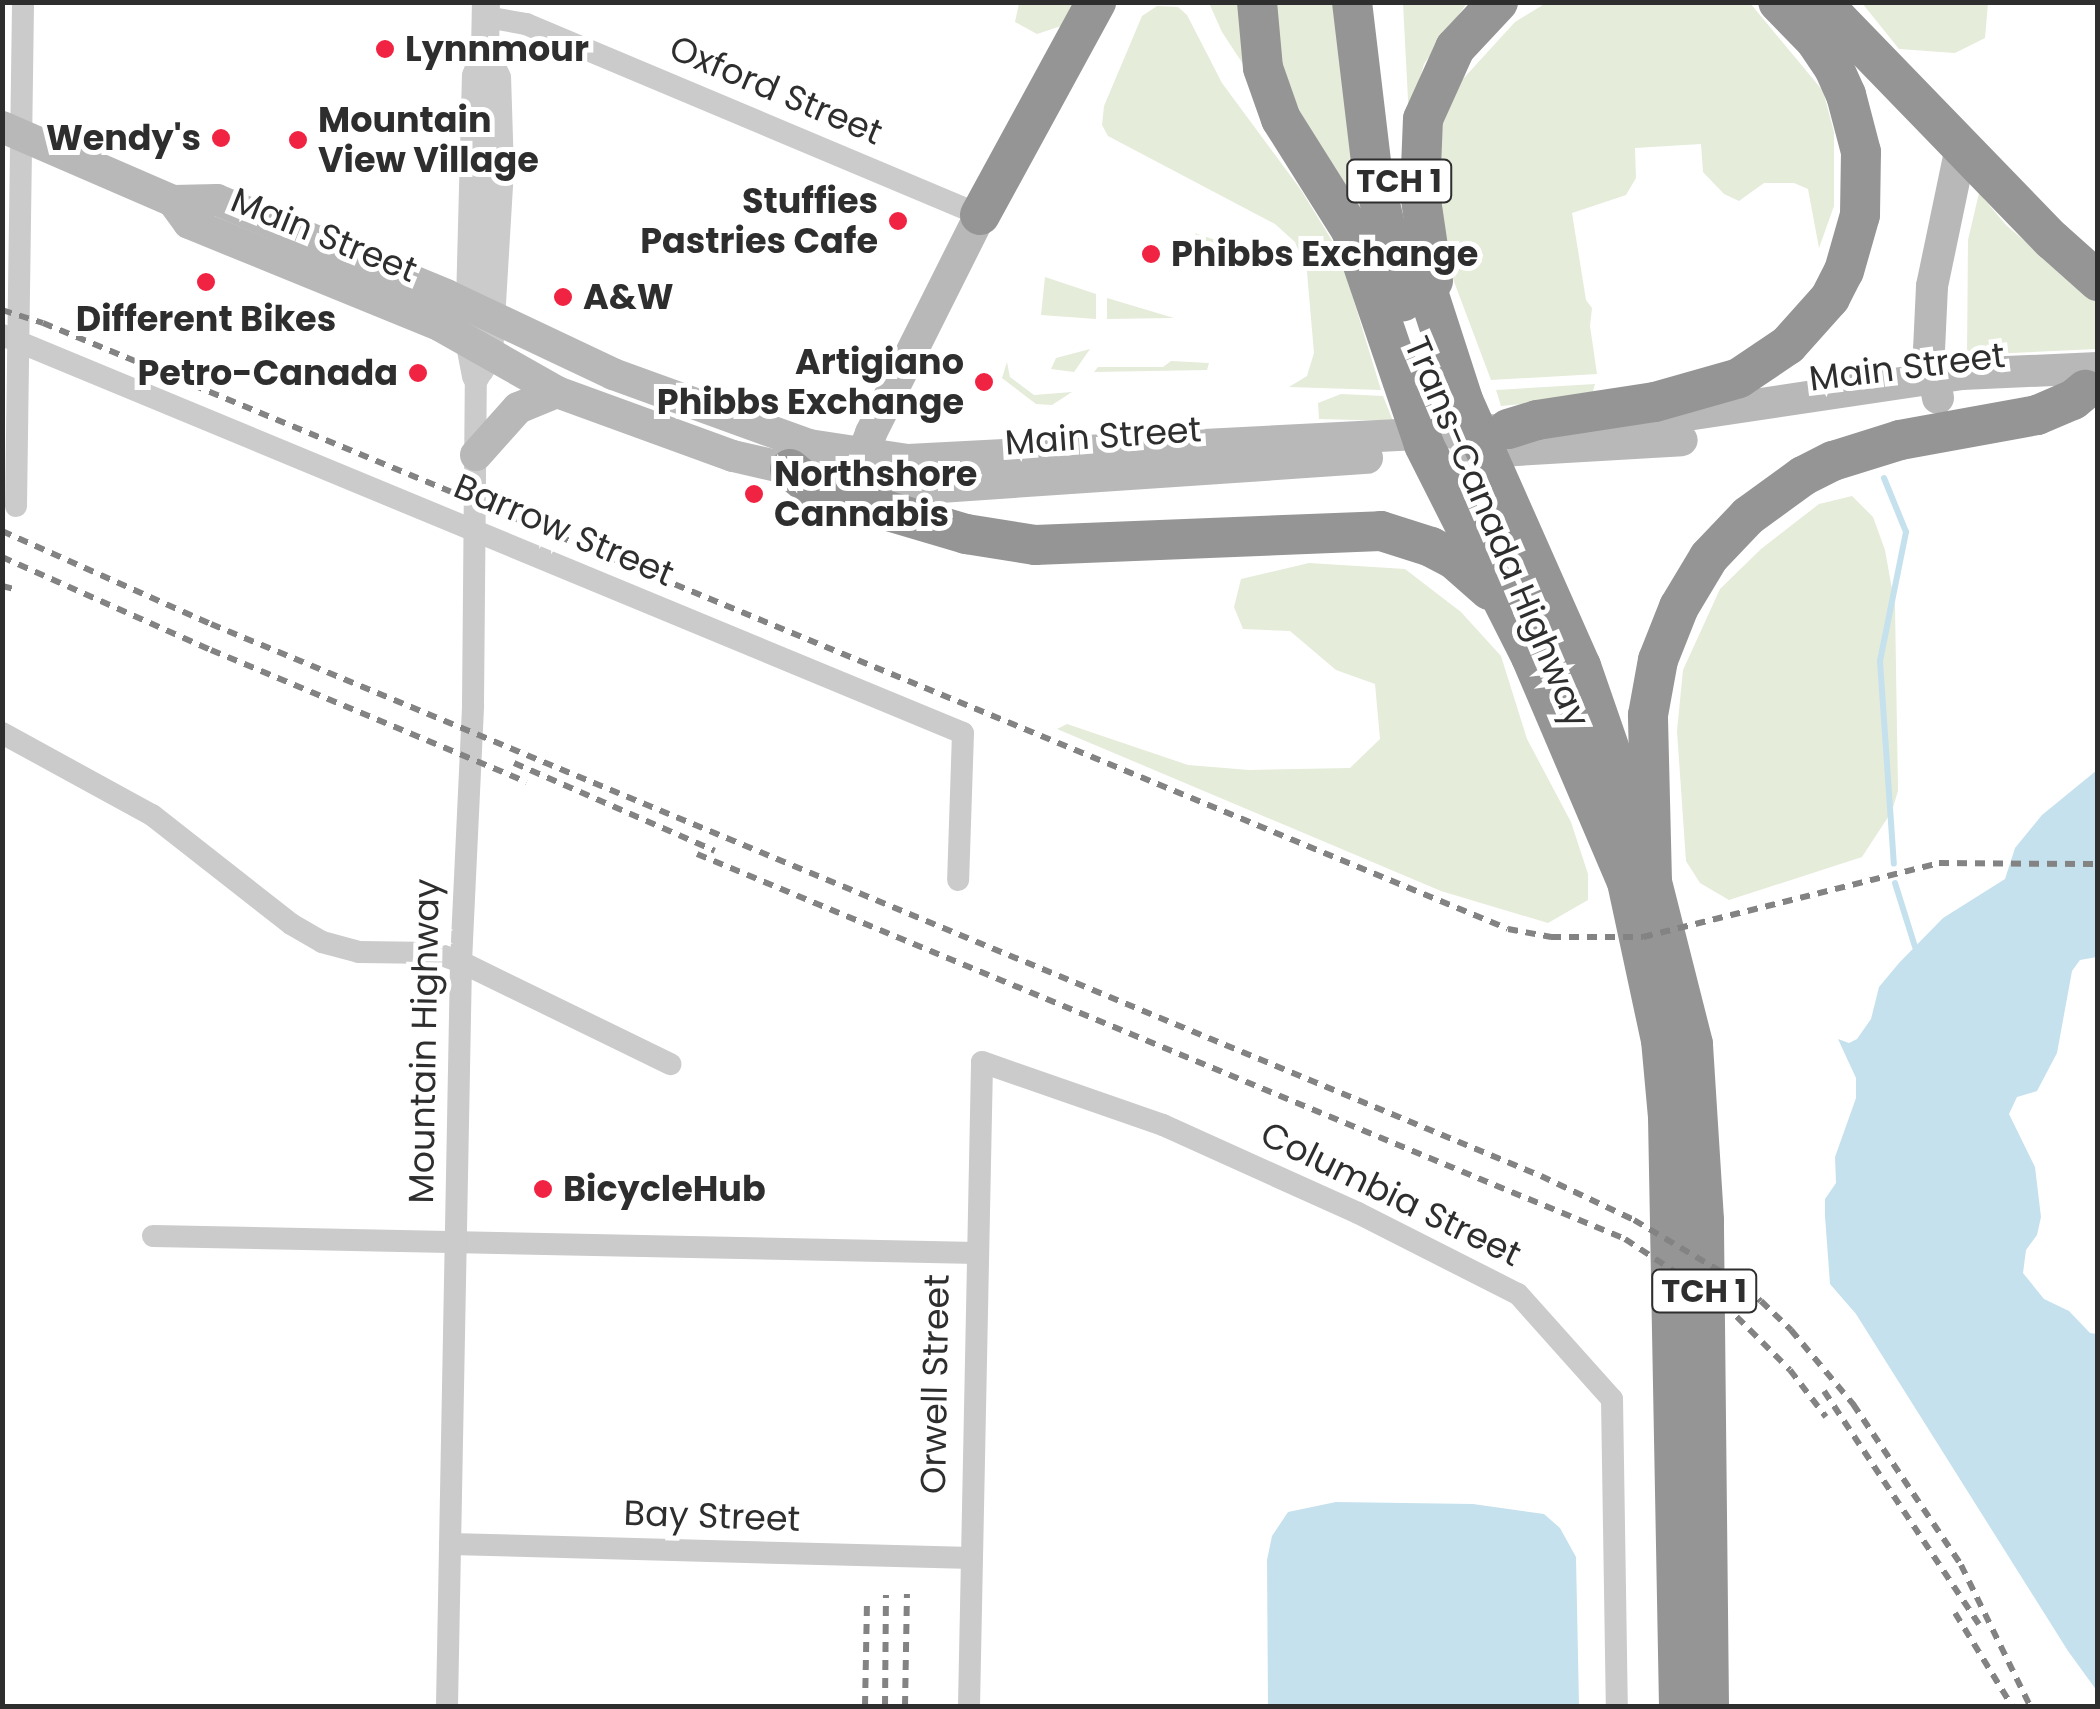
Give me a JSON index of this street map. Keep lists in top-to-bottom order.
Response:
{
  "streets": {
    "highway": ["TCH 1", "Trans-Canada Highway"],
    "main road": ["Main Street"],
    "street": [
      "Oxford Street",
      "Barrow Street",
      "Mountain Highway",
      "Columbia Street",
      "Orwell Street",
      "Bay Street"
    ]
  },
  "crossings": [
    ["Oxford Street", "Mountain Highway"],
    ["TCH 1", "Trans-Canada Highway"],
    ["Main Street", "Mountain Highway"],
    ["Barrow Street", "Mountain Highway"],
    ["Mountain Highway", "Bay Street"],
    ["Columbia Street", "Orwell Street"],
    ["Orwell Street", "Bay Street"]
  ],
  "places": [
    "Lynnmour",
    "Wendy's",
    "Mountain View Village",
    "Stuffies Pastries Cafe",
    "Phibbs Exchange",
    "Different Bikes",
    "A&W",
    "Petro-Canada",
    "Artigiano Phibbs Exchange",
    "Northshore Cannabis",
    "BicycleHub"
  ]
}
